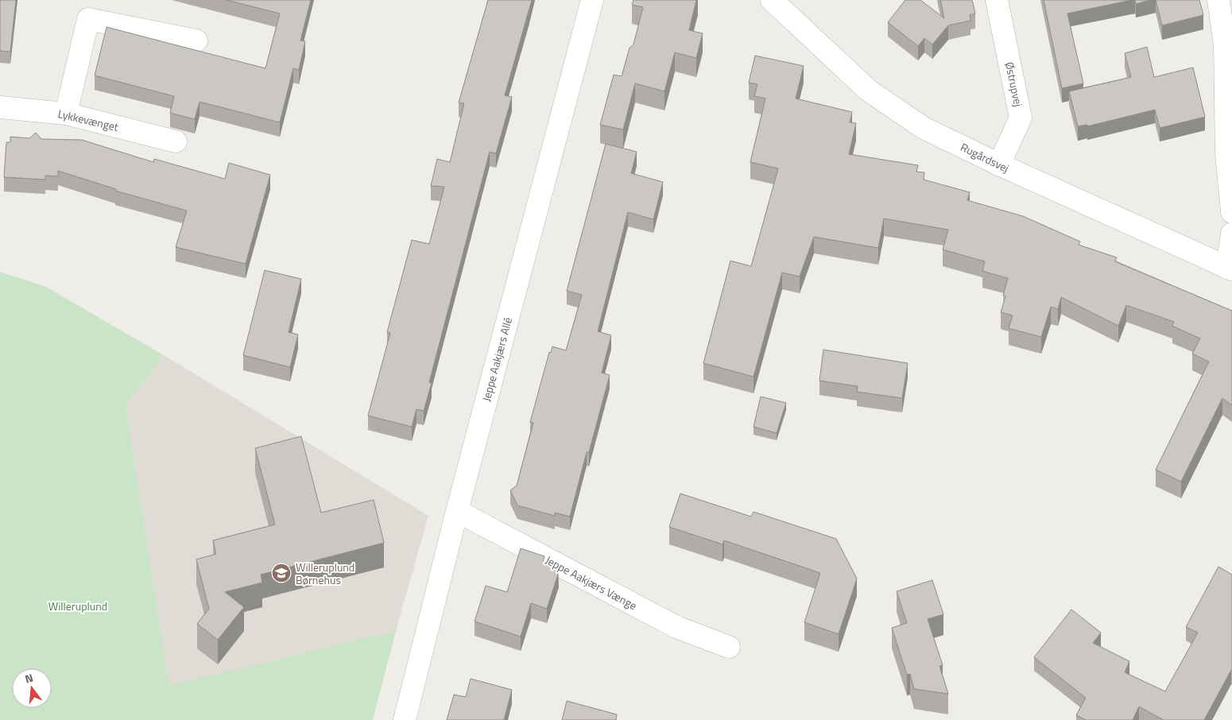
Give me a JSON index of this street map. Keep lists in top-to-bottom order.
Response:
{
  "streets": {
    "street": [
      "Østrupvej",
      "Lykkevænget",
      "Rugårdsvej",
      "Jeppe Aakjærs Allé",
      "Jeppe Aakjærs Vænge"
    ]
  },
  "crossings": [
    ["Østrupvej", "Rugårdsvej"],
    ["Jeppe Aakjærs Allé", "Jeppe Aakjærs Vænge"]
  ],
  "parks": ["Willeruplund"],
  "places": {
    "school or university": ["Willeruplund Børnehus"]
  },
  "north": "top"
}
